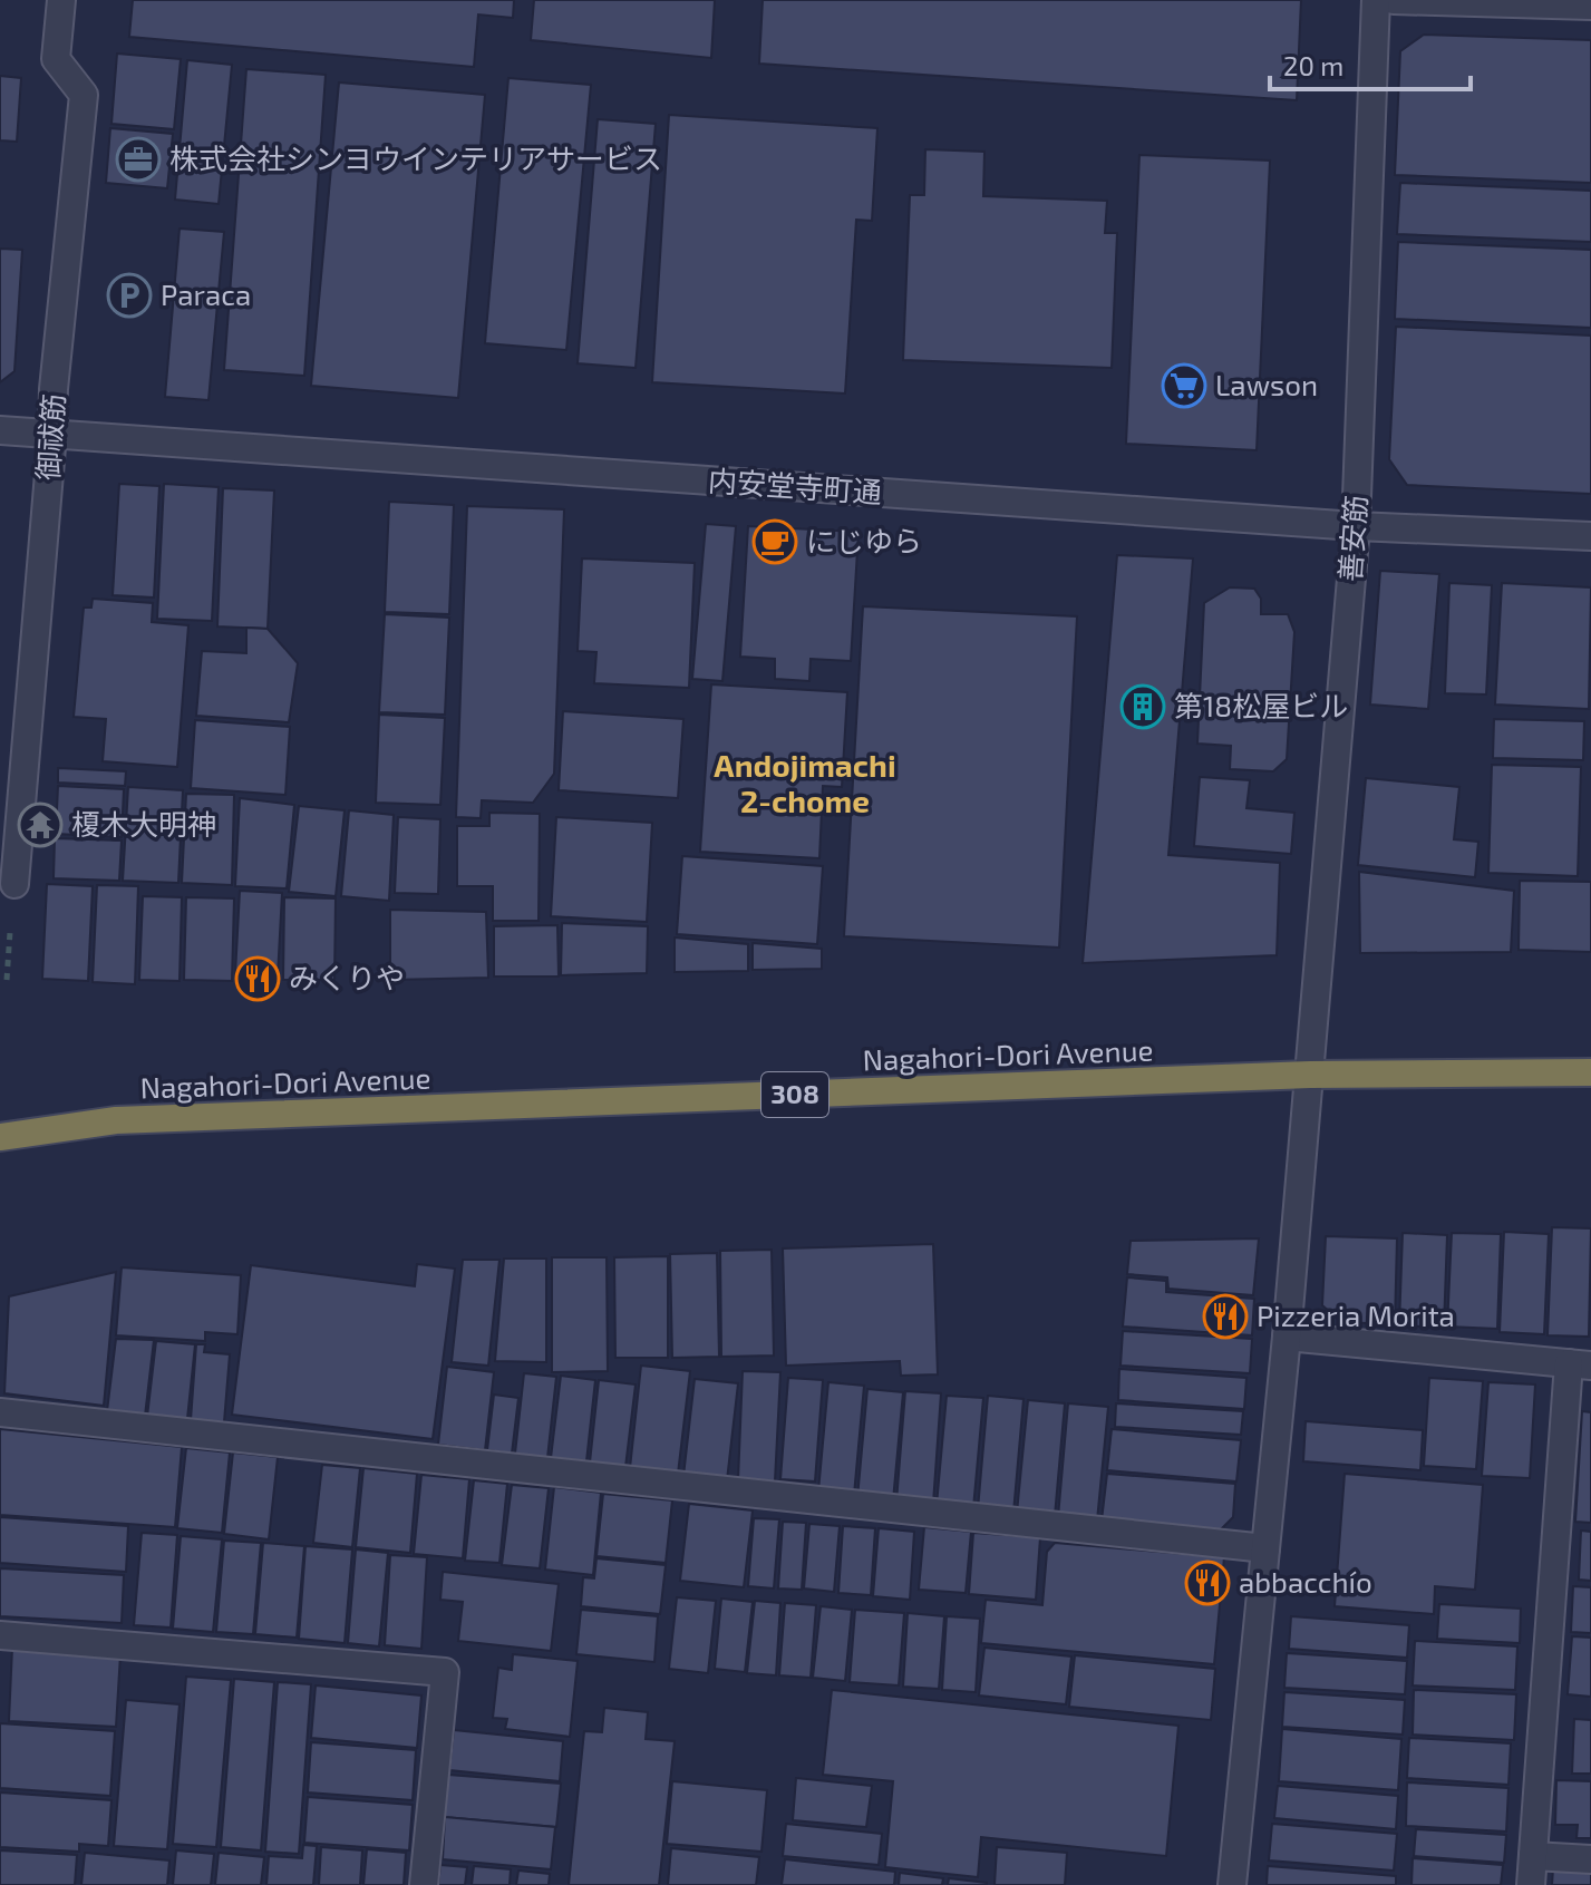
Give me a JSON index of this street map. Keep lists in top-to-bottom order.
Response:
{
  "streets": {
    "highway": ["Nagahori-Dori Avenue", "308"],
    "street": ["御祓筋", "内安堂寺町通", "善安筋"]
  },
  "crossings": [
    ["御祓筋", "内安堂寺町通"],
    ["内安堂寺町通", "善安筋"],
    ["善安筋", "Nagahori-Dori Avenue"]
  ],
  "districts": ["Andojimachi 2-chome"],
  "places": {
    "office": ["株式会社シンヨウインテリアサービス"],
    "parking": ["Paraca"],
    "supermarket": ["Lawson"],
    "cafe": ["にじゆら"],
    "building": ["第18松屋ビル"],
    "temple": ["榎木大明神"],
    "restaurant": ["みくりや", "Pizzeria Morita", "abbacchío"]
  },
  "scale_bar": "20 m"
}
